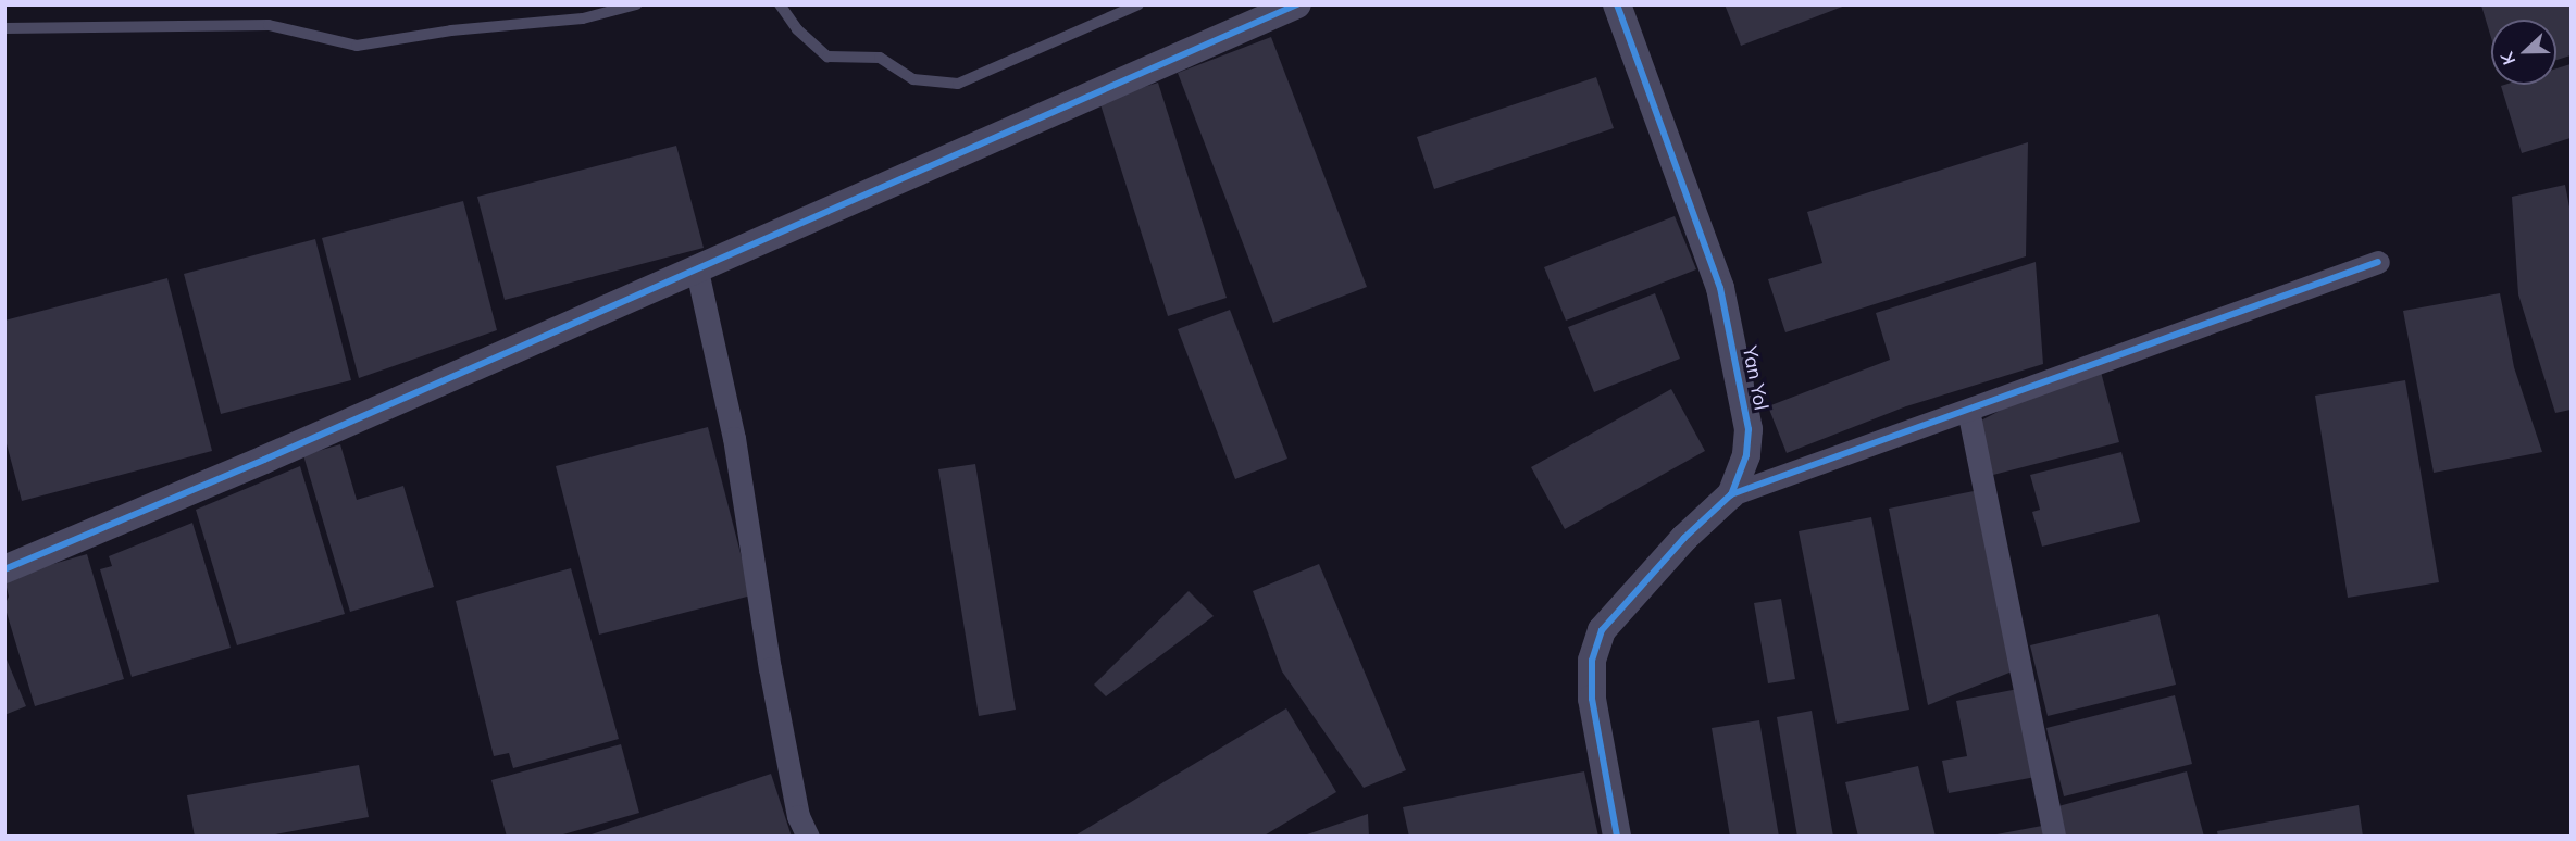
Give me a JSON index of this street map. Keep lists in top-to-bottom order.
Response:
{
  "streets": {
    "street": ["Yan Yol"]
  },
  "north": "left"
}
